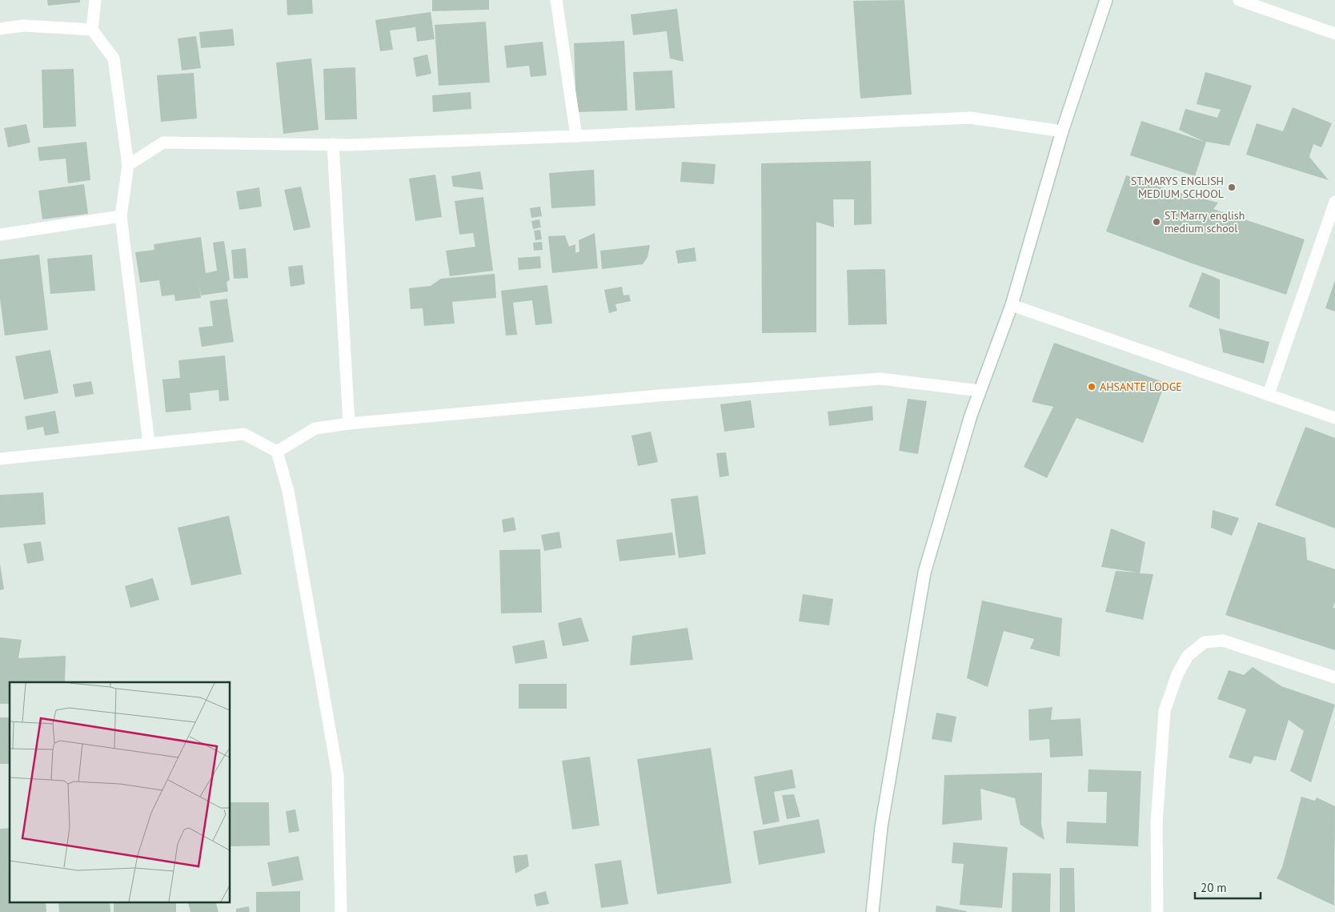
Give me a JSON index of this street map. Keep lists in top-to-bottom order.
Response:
{
  "places": ["ST.MARYS ENGLISH MEDIUM SCHOOL", "ST. Marry english medium school", "AHSANTE LODGE"],
  "scale_bar": "20 m"
}
